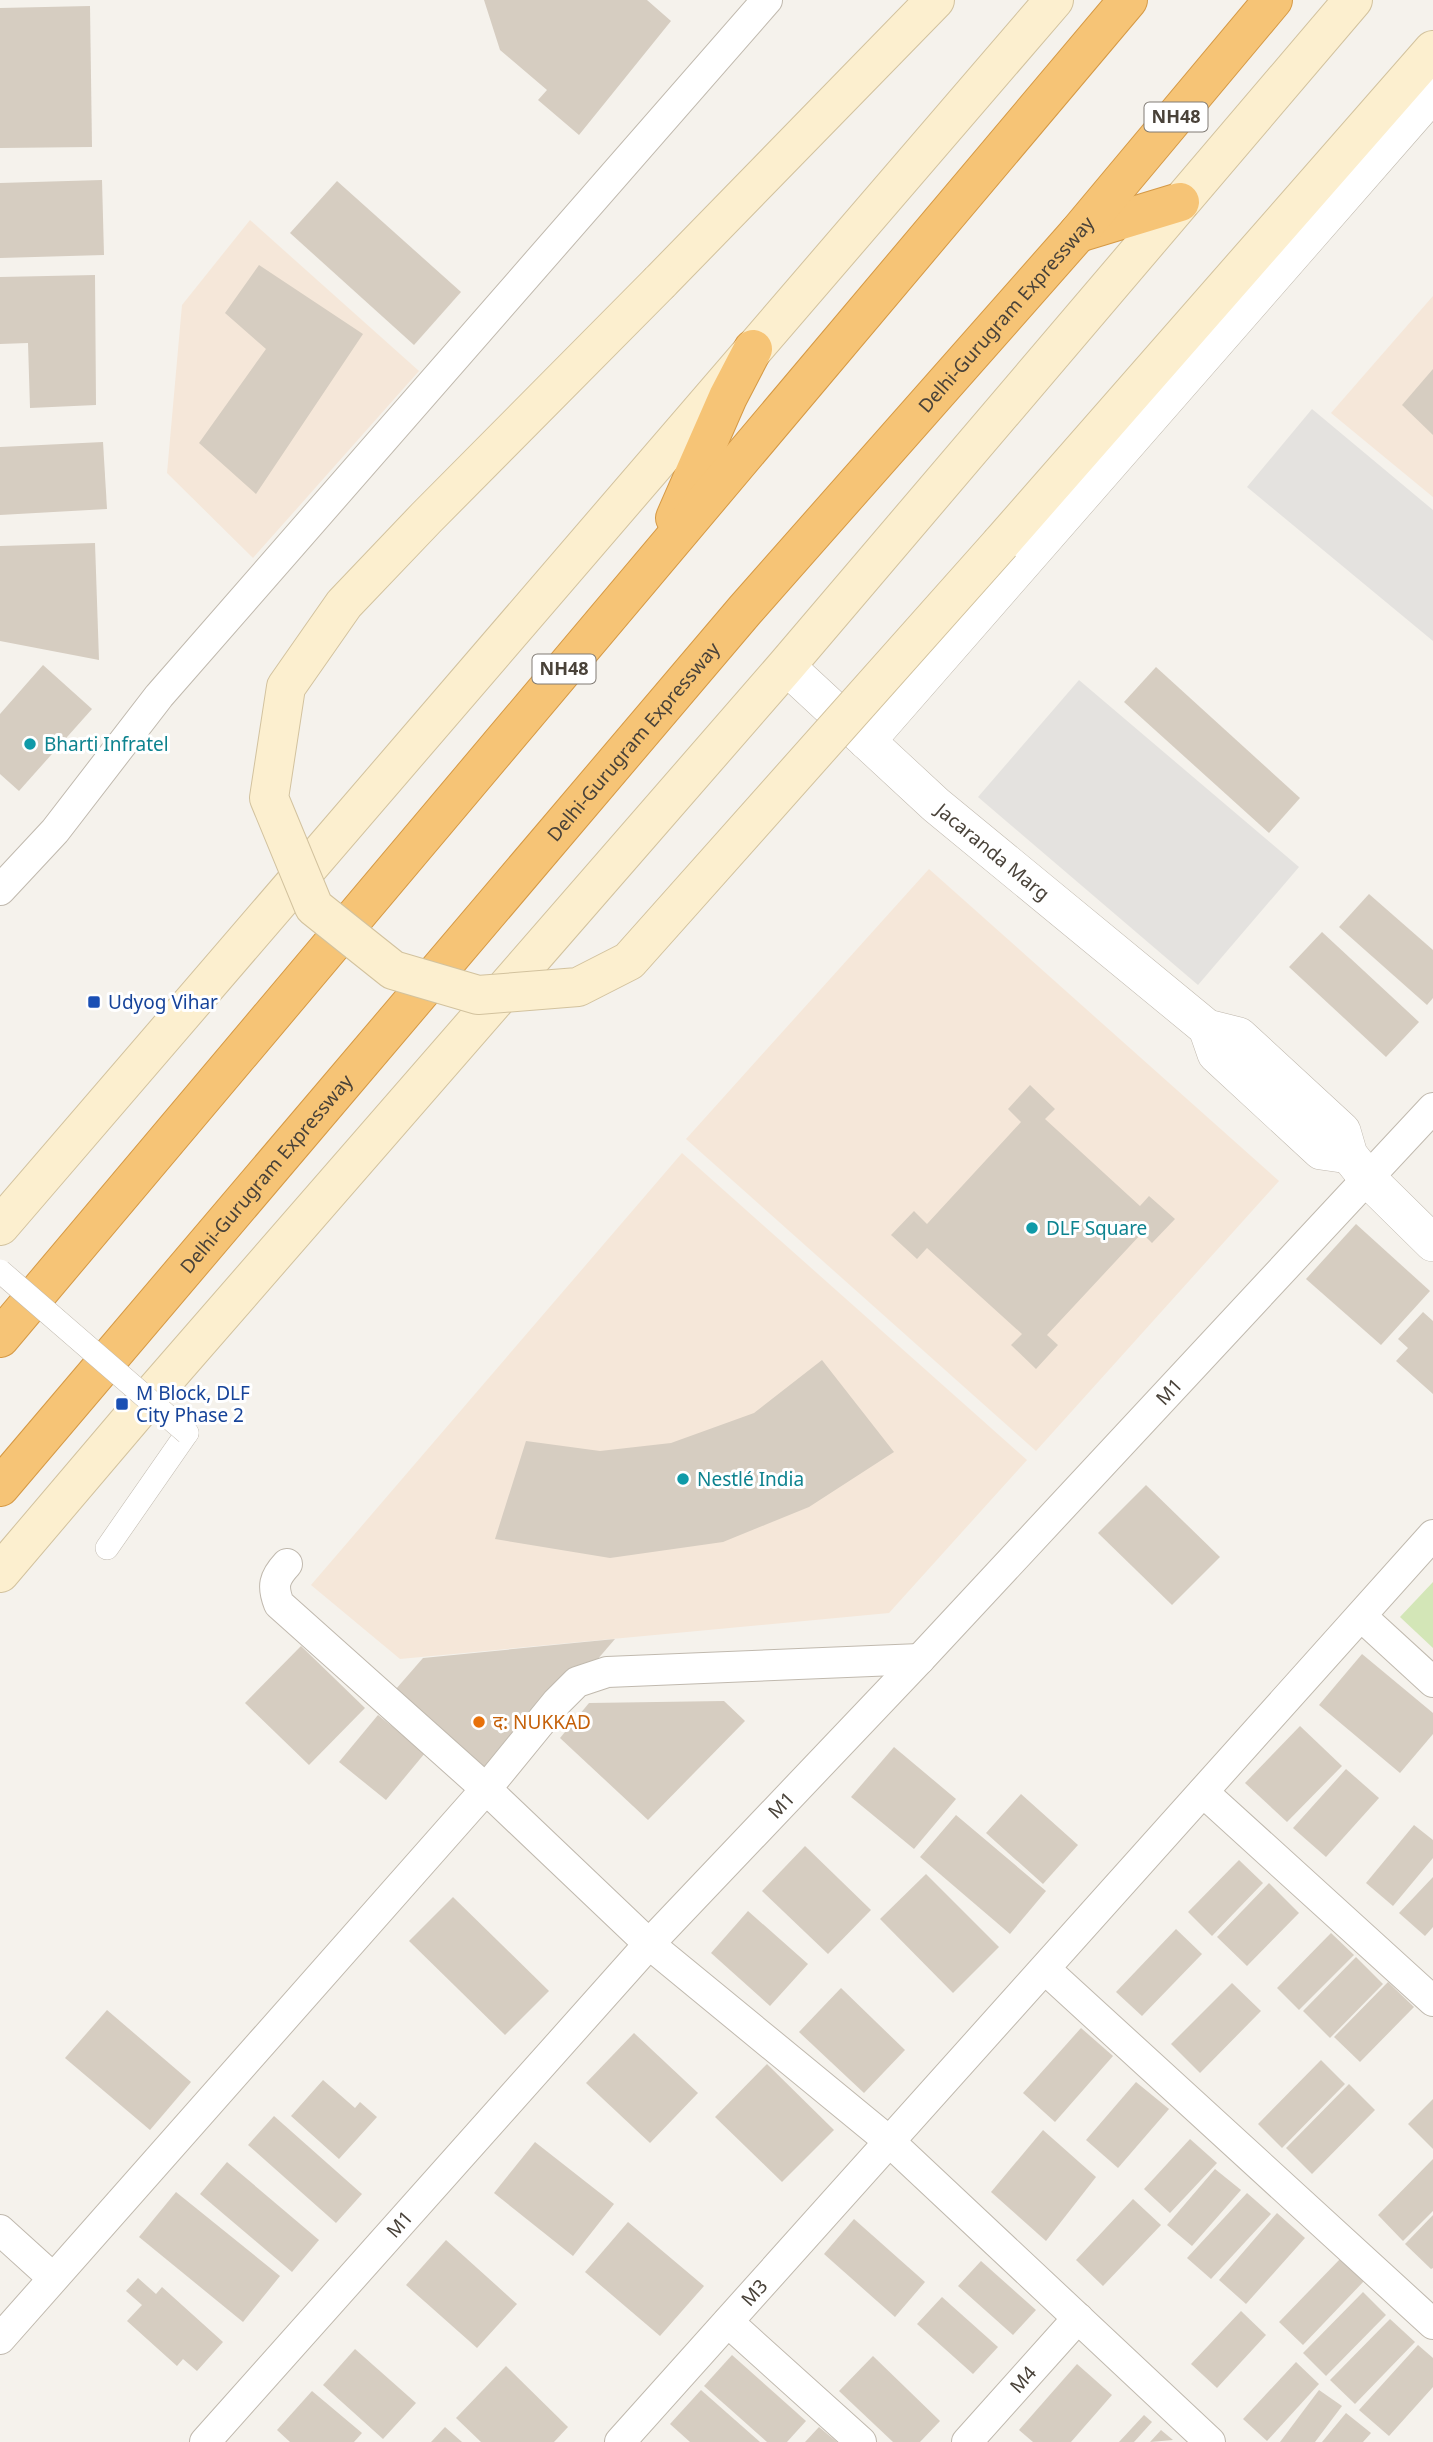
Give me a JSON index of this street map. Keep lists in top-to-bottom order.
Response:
{
  "streets": {
    "highway": ["NH48", "Delhi-Gurugram Expressway"],
    "street": [
      "Jacaranda Marg",
      "M1",
      "M3",
      "M4"
    ]
  },
  "crossings": [
    ["Jacaranda Marg", "M1"]
  ],
  "places": {
    "other": [
      "Bharti Infratel",
      "DLF Square",
      "Nestlé India",
      "द: NUKKAD"
    ],
    "transit": ["Udyog Vihar", "M Block, DLF City Phase 2"]
  }
}
